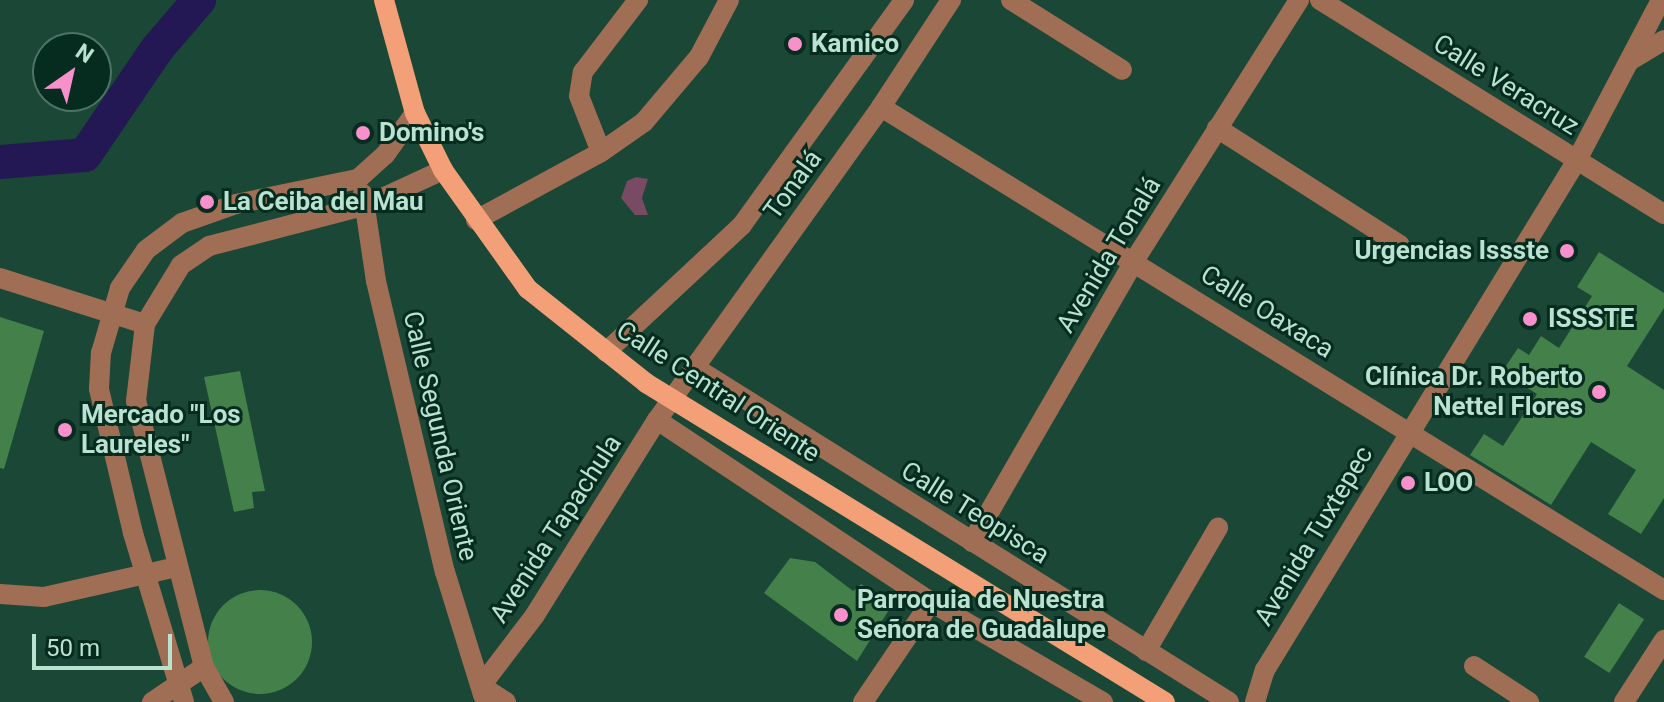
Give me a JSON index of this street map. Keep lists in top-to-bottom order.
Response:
{
  "streets": {
    "main road": ["Calle Central Oriente"],
    "street": [
      "Calle Veracruz",
      "Tonalá",
      "Avenida Tonalá",
      "Calle Oaxaca",
      "Calle Segunda Oriente",
      "Calle Teopisca",
      "Avenida Tapachula",
      "Avenida Tuxtepec"
    ]
  },
  "crossings": [
    ["Calle Veracruz", "Avenida Tuxtepec"],
    ["Tonalá", "Calle Oaxaca"],
    ["Tonalá", "Calle Central Oriente"],
    ["Tonalá", "Calle Teopisca"],
    ["Tonalá", "Avenida Tapachula"],
    ["Avenida Tonalá", "Calle Oaxaca"],
    ["Avenida Tonalá", "Calle Teopisca"],
    ["Calle Oaxaca", "Avenida Tuxtepec"],
    ["Calle Central Oriente", "Avenida Tapachula"],
    ["Calle Segunda Oriente", "Avenida Tapachula"],
    ["Calle Teopisca", "Avenida Tuxtepec"]
  ],
  "places": [
    "Kamico",
    "Domino's",
    "La Ceiba del Mau",
    "Urgencias Issste",
    "ISSSTE",
    "Clínica Dr. Roberto Nettel Flores",
    "Mercado \"Los Laureles\"",
    "LOO",
    "Parroquia de Nuestra Señora de Guadalupe"
  ],
  "scale_bar": "50 m",
  "north": "top right"
}
